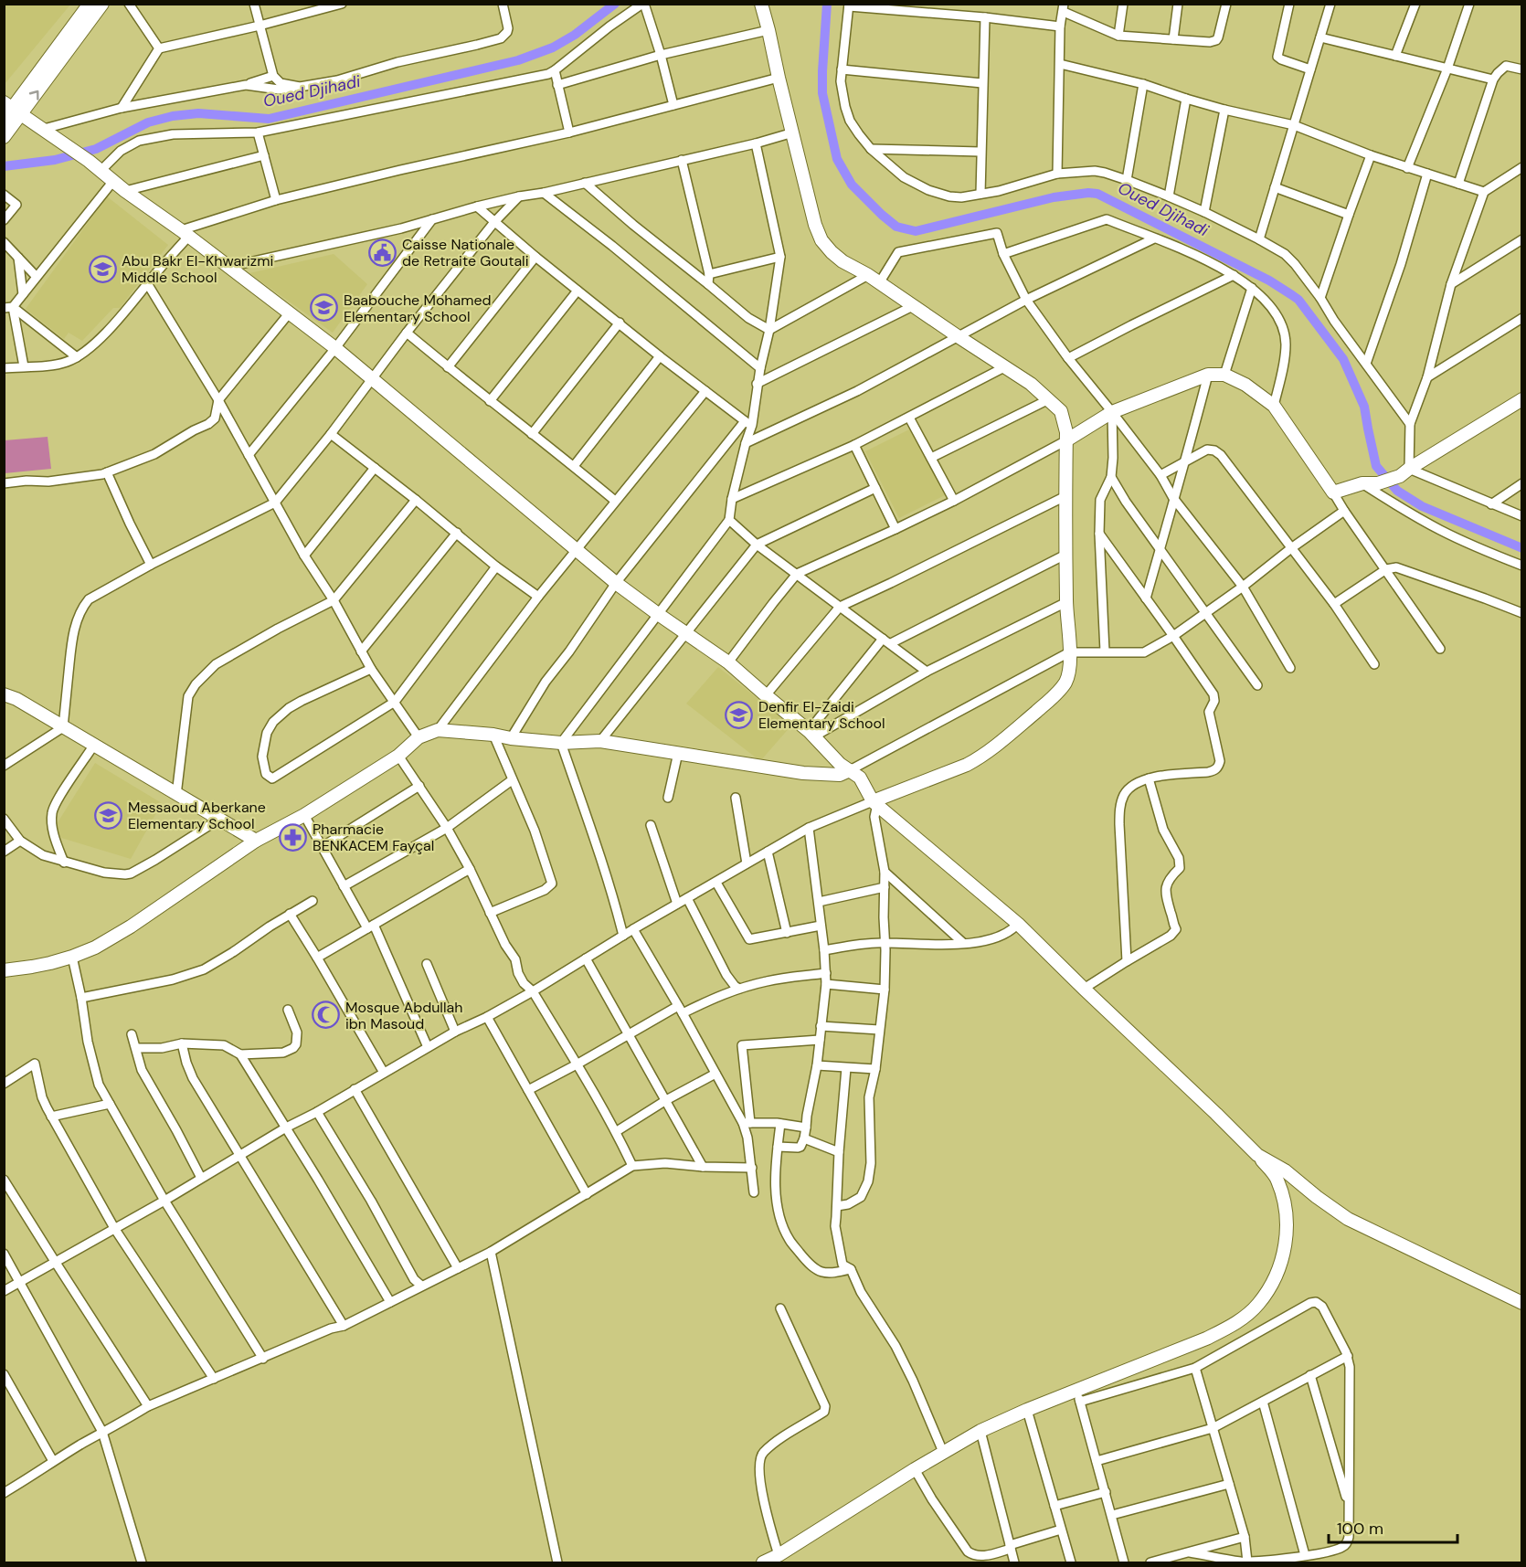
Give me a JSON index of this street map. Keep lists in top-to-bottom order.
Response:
{
  "water": ["Oued Djihadi"],
  "places": {
    "public building": ["Caisse Nationale de Retraite Goutali"],
    "school or university": [
      "Abu Bakr El-Khwarizmi Middle School",
      "Baabouche Mohamed Elementary School",
      "Denfir El-Zaidi Elementary School",
      "Messaoud Aberkane Elementary School"
    ],
    "pharmacy": ["Pharmacie BENKACEM Fayçal"],
    "mosque": ["Mosque Abdullah ibn Masoud"]
  },
  "scale_bar": "100 m"
}
